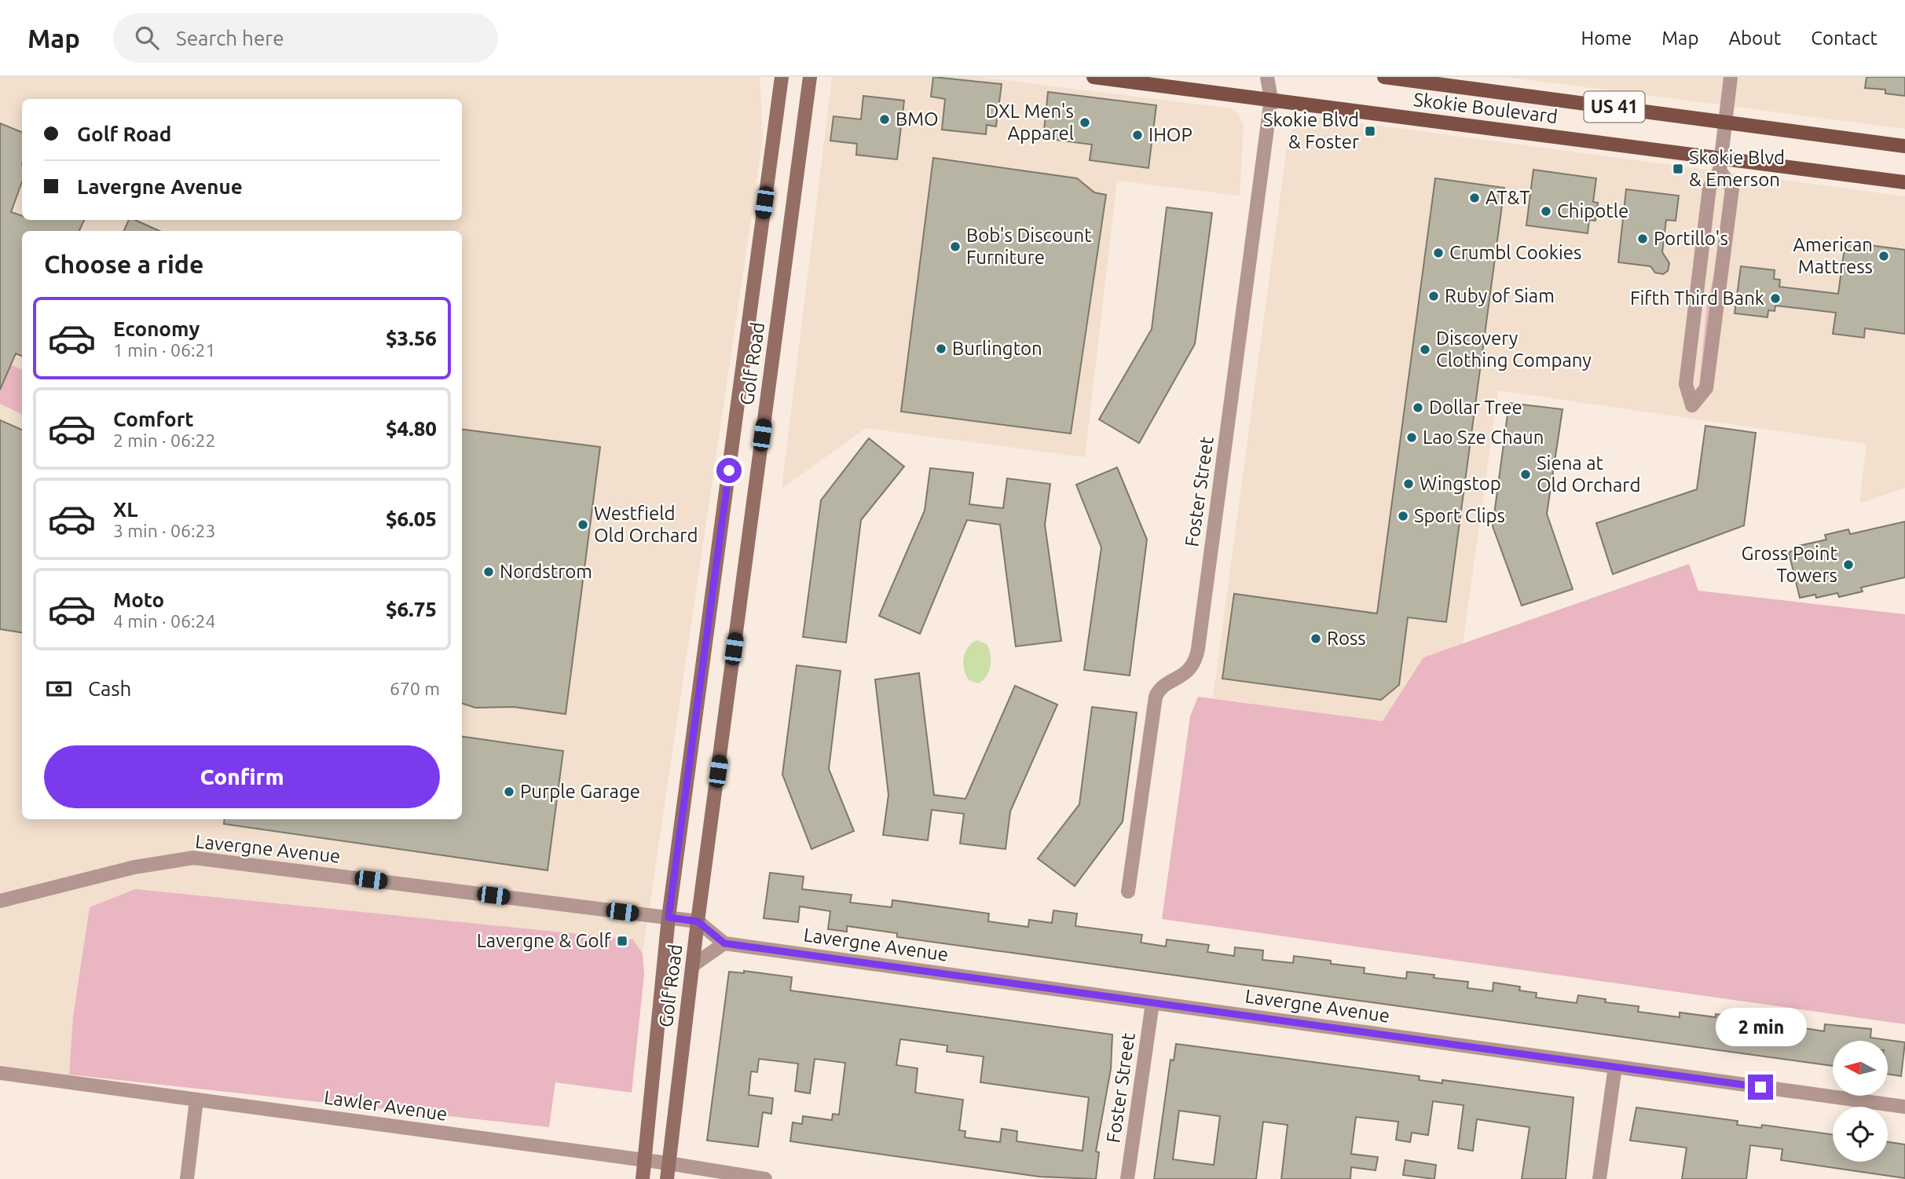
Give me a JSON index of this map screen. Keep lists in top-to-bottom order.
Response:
{
  "streets": {
    "main road": ["US 41", "Skokie Boulevard", "Golf Road"],
    "street": ["Foster Street", "Lavergne Avenue", "Lawler Avenue"]
  },
  "crossings": [
    ["Skokie Boulevard", "Foster Street"],
    ["Golf Road", "Lavergne Avenue"],
    ["Golf Road", "Lawler Avenue"],
    ["Foster Street", "Lavergne Avenue"]
  ],
  "places": {
    "other": [
      "BMO",
      "DXL Men's Apparel",
      "IHOP",
      "AT&T",
      "Chipotle",
      "Portillo's",
      "Bob's Discount Furniture",
      "Crumbl Cookies",
      "American Mattress",
      "Ruby of Siam",
      "Fifth Third Bank",
      "Burlington",
      "Discovery Clothing Company",
      "Dollar Tree",
      "Lao Sze Chaun",
      "Siena at Old Orchard",
      "Wingstop",
      "Sport Clips",
      "Westfield Old Orchard",
      "Gross Point Towers",
      "Nordstrom",
      "Ross",
      "Purple Garage"
    ],
    "transit": ["Skokie Blvd & Foster", "Skokie Blvd & Emerson", "Lavergne & Golf"]
  },
  "north": "left",
  "page": {
    "header": "Map",
    "search": "Search here",
    "nav": [
      "Home",
      "Map",
      "About",
      "Contact"
    ],
    "banner": ["Golf Road", "Lavergne Avenue"],
    "heading": "Choose a ride",
    "list": [
      {
        "name": "Economy",
        "note": "1 min · 06:21",
        "value": "$3.56"
      },
      {
        "name": "Comfort",
        "note": "2 min · 06:22",
        "value": "$4.80"
      },
      {
        "name": "XL",
        "note": "3 min · 06:23",
        "value": "$6.05"
      },
      {
        "name": "Moto",
        "note": "4 min · 06:24",
        "value": "$6.75"
      }
    ],
    "pay": ["Cash", "670 m"],
    "buttons": "Confirm",
    "bubble": "2 min"
  }
}
